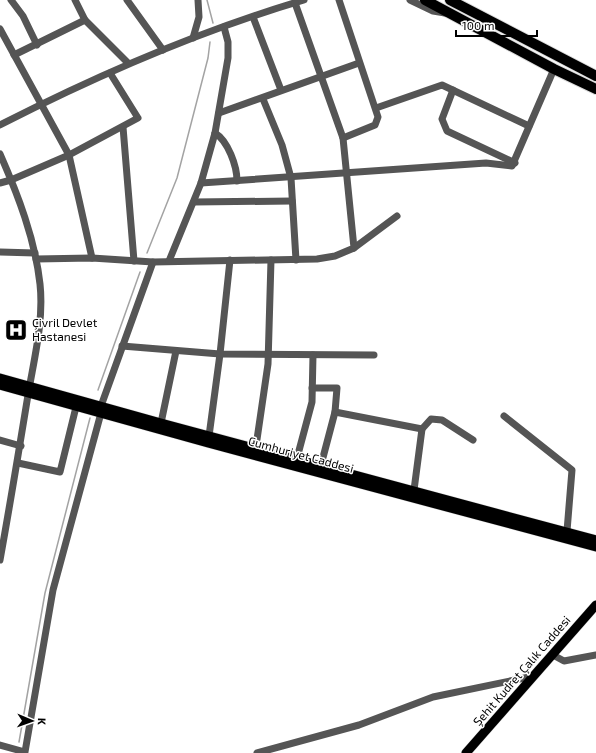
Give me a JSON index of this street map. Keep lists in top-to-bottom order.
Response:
{
  "streets": {
    "main road": ["Cumhuriyet Caddesi", "Şehit Kudret Çalık Caddesi"]
  },
  "places": {
    "hospital": ["Çivril Devlet Hastanesi"]
  },
  "scale_bar": "100 m",
  "north": "right"
}
